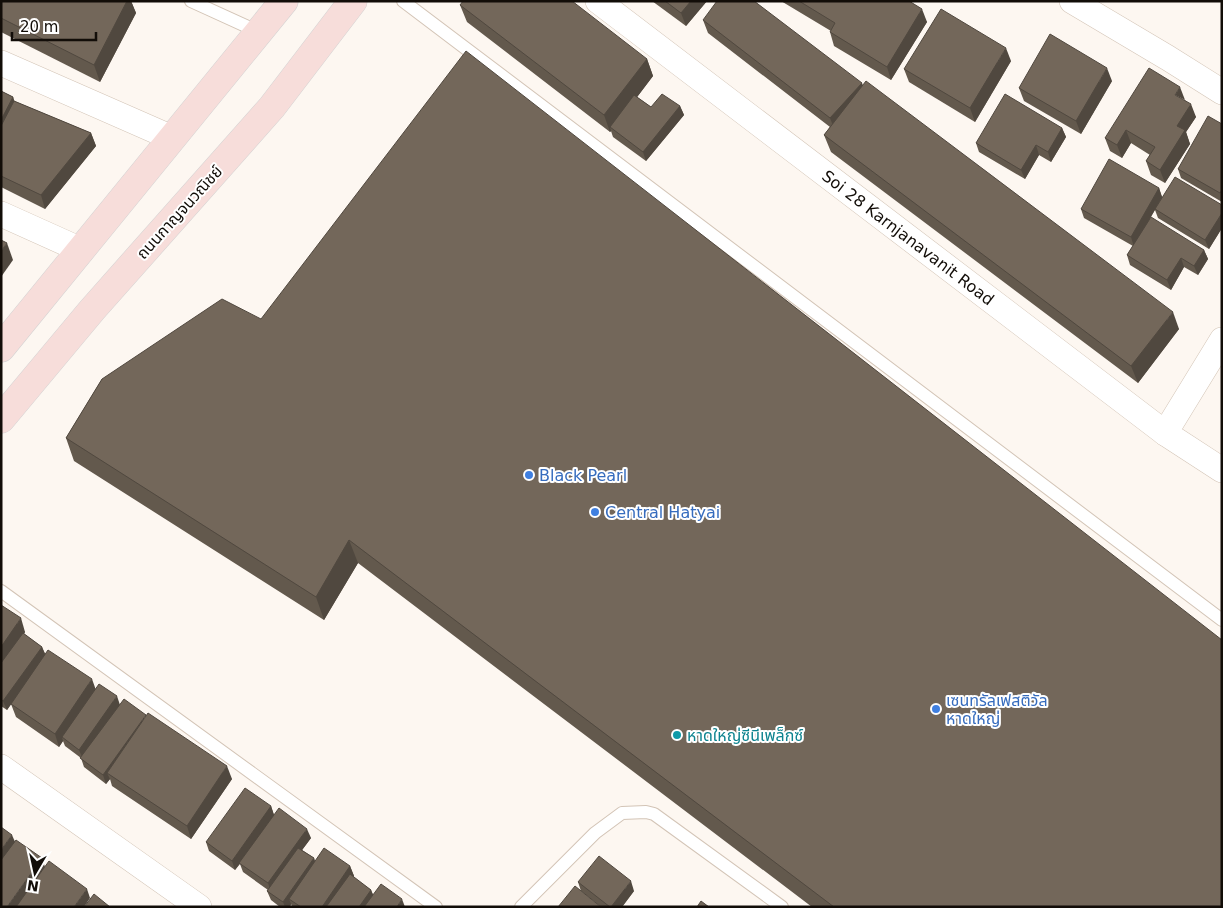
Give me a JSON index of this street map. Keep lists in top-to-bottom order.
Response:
{
  "streets": {
    "main road": ["ถนนกาญจนวณิชย์"],
    "street": ["Soi 28 Karnjanavanit Road"]
  },
  "places": [
    "Black Pearl",
    "Central Hatyai",
    "เซนทรัลเฟสติวัล หาดใหญ่",
    "หาดใหญ่ซีนีเพล็กซ์"
  ],
  "scale_bar": "20 m",
  "north": "bottom"
}
